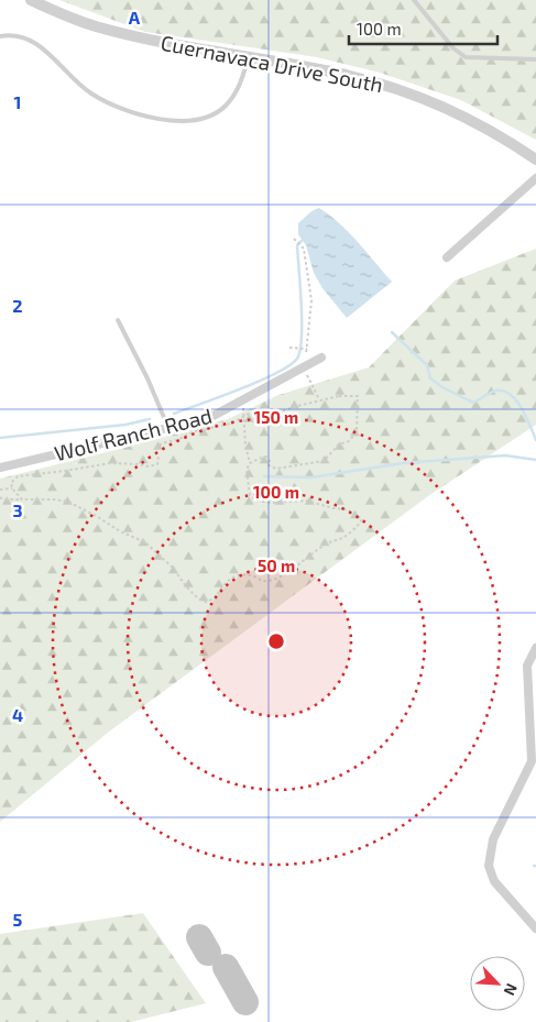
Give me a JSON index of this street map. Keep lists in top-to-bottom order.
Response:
{
  "streets": {
    "street": ["Cuernavaca Drive South", "Wolf Ranch Road"]
  },
  "scale_bar": "100 m",
  "north": "bottom right",
  "grid": {
    "columns": ["A"],
    "rows": [
      "1",
      "2",
      "3",
      "4",
      "5"
    ]
  },
  "rings": ["150 m", "100 m", "50 m"]
}
